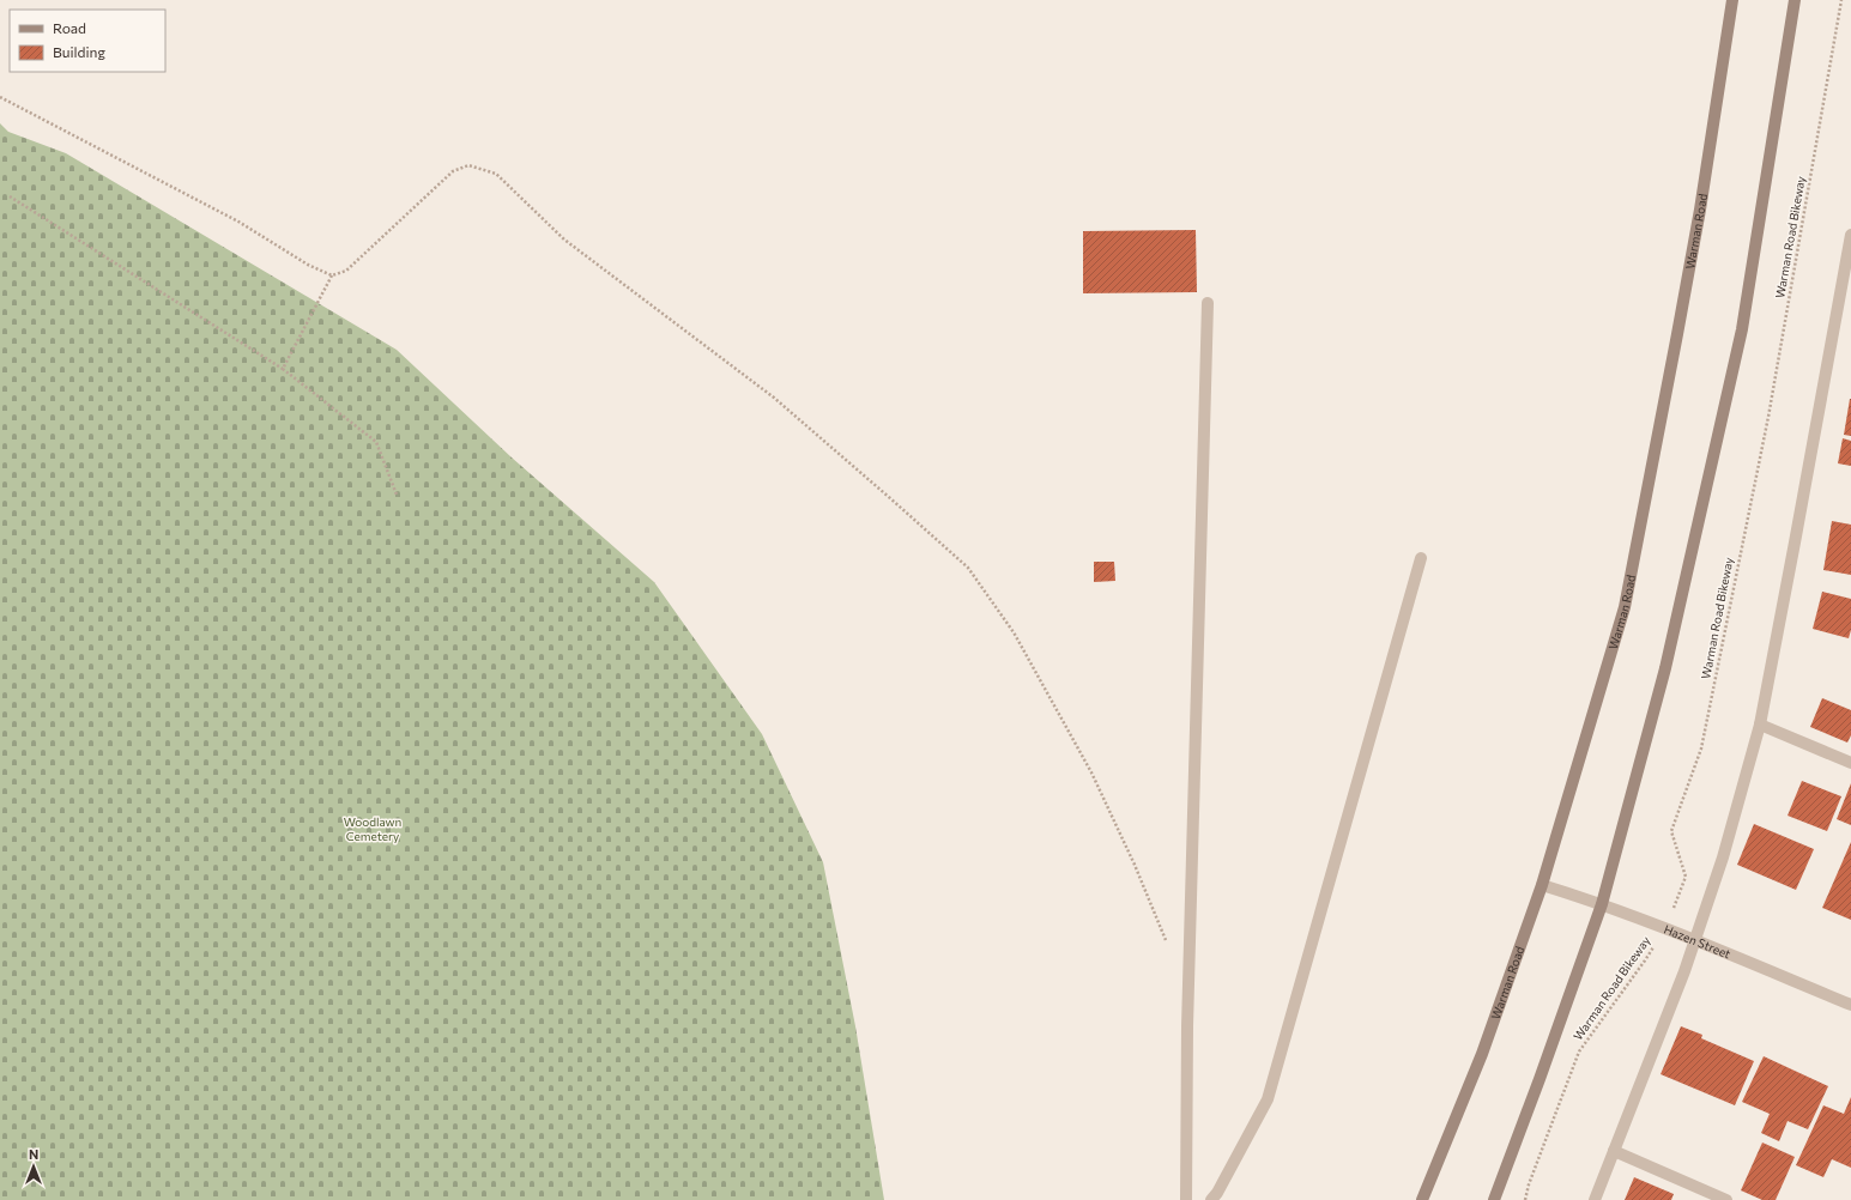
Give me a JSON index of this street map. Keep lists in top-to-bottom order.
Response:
{
  "streets": {
    "main road": ["Warman Road"],
    "street": ["Hazen Street"],
    "path": ["Warman Road Bikeway"]
  },
  "crossings": [
    ["Warman Road", "Hazen Street"],
    ["Warman Road Bikeway", "Hazen Street"]
  ],
  "parks": ["Woodlawn Cemetery"],
  "legend": ["Road", "Building"],
  "north": "top"
}
